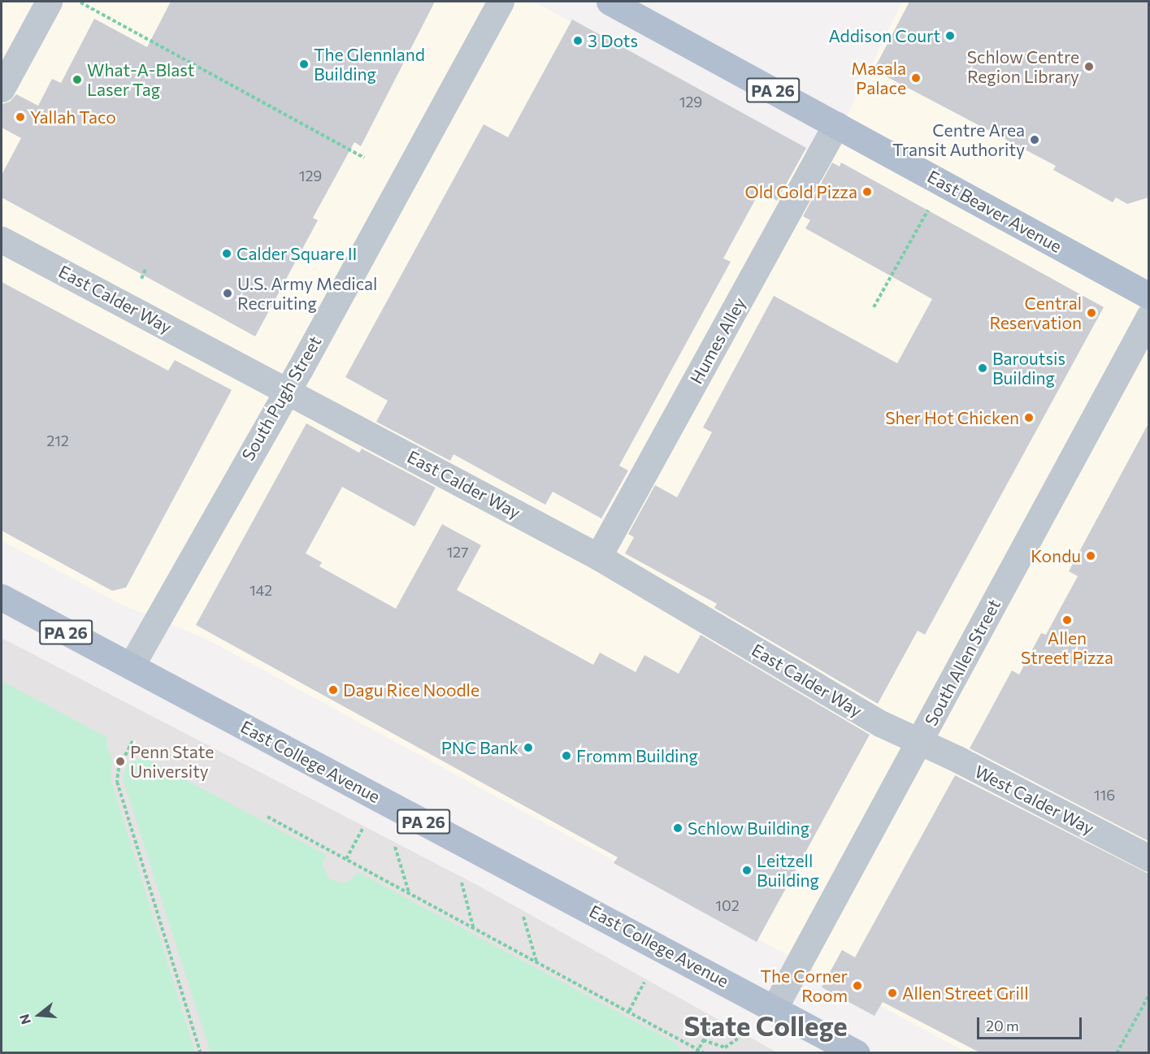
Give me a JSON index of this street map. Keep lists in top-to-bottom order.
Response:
{
  "streets": {
    "main road": ["PA 26", "East Beaver Avenue", "East College Avenue"],
    "street": [
      "East Calder Way",
      "Humes Alley",
      "South Pugh Street",
      "South Allen Street",
      "West Calder Way"
    ]
  },
  "crossings": [
    ["PA 26", "South Allen Street"],
    ["PA 26", "East College Avenue"],
    ["East Beaver Avenue", "Humes Alley"],
    ["East Calder Way", "Humes Alley"],
    ["East Calder Way", "South Pugh Street"],
    ["East Calder Way", "South Allen Street"],
    ["East Calder Way", "West Calder Way"],
    ["South Pugh Street", "East College Avenue"],
    ["South Allen Street", "East College Avenue"],
    ["South Allen Street", "West Calder Way"]
  ],
  "districts": ["State College"],
  "places": [
    "Addison Court",
    "3 Dots",
    "The Glennland Building",
    "Schlow Centre Region Library",
    "Masala Palace",
    "What-A-Blast Laser Tag",
    "Yallah Taco",
    "Centre Area Transit Authority",
    "Old Gold Pizza",
    "Calder Square II",
    "U.S. Army Medical Recruiting",
    "Central Reservation",
    "Baroutsis Building",
    "Sher Hot Chicken",
    "Kondu",
    "Allen Street Pizza",
    "Dagu Rice Noodle",
    "PNC Bank",
    "Fromm Building",
    "Penn State University",
    "Schlow Building",
    "Leitzell Building",
    "The Corner Room",
    "Allen Street Grill"
  ],
  "house_numbers": [
    "129",
    "129",
    "212",
    "127",
    "142",
    "116",
    "102"
  ],
  "scale_bar": "20 m",
  "north": "left"
}
